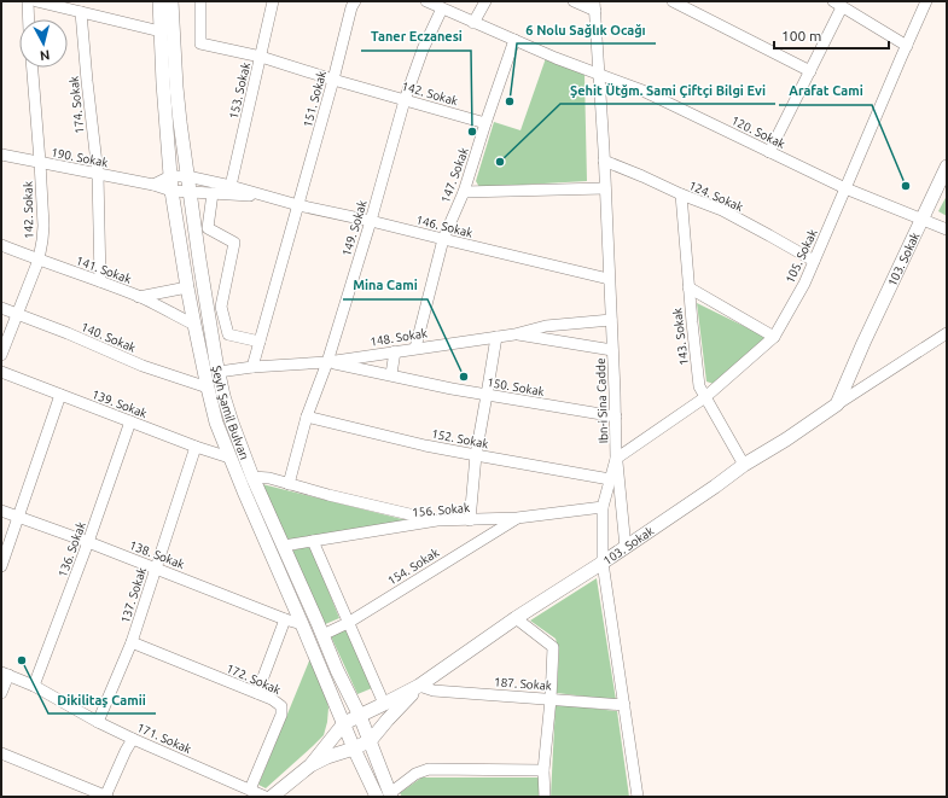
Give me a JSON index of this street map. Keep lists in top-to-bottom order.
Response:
{
  "streets": {
    "main road": ["103. Sokak", "Şeyh Şamil Bulvarı"],
    "street": [
      "153. Sokak",
      "142. Sokak",
      "151. Sokak",
      "174. Sokak",
      "120. Sokak",
      "190. Sokak",
      "147. Sokak",
      "124. Sokak",
      "146. Sokak",
      "149. Sokak",
      "105. Sokak",
      "141. Sokak",
      "140. Sokak",
      "148. Sokak",
      "143. Sokak",
      "150. Sokak",
      "Ibn-i Sina Cadde",
      "139. Sokak",
      "152. Sokak",
      "156. Sokak",
      "136. Sokak",
      "138. Sokak",
      "154. Sokak",
      "137. Sokak",
      "172. Sokak",
      "187. Sokak",
      "171. Sokak"
    ]
  },
  "crossings": [
    ["153. Sokak", "142. Sokak"],
    ["153. Sokak", "146. Sokak"],
    ["142. Sokak", "151. Sokak"],
    ["142. Sokak", "190. Sokak"],
    ["142. Sokak", "147. Sokak"],
    ["142. Sokak", "149. Sokak"],
    ["142. Sokak", "141. Sokak"],
    ["142. Sokak", "140. Sokak"],
    ["151. Sokak", "146. Sokak"],
    ["151. Sokak", "148. Sokak"],
    ["174. Sokak", "190. Sokak"],
    ["174. Sokak", "141. Sokak"],
    ["120. Sokak", "147. Sokak"],
    ["120. Sokak", "149. Sokak"],
    ["120. Sokak", "105. Sokak"],
    ["120. Sokak", "103. Sokak"],
    ["120. Sokak", "Ibn-i Sina Cadde"],
    ["190. Sokak", "146. Sokak"],
    ["190. Sokak", "Şeyh Şamil Bulvarı"],
    ["147. Sokak", "146. Sokak"],
    ["147. Sokak", "148. Sokak"],
    ["124. Sokak", "105. Sokak"],
    ["124. Sokak", "143. Sokak"],
    ["124. Sokak", "Ibn-i Sina Cadde"],
    ["146. Sokak", "149. Sokak"],
    ["146. Sokak", "Ibn-i Sina Cadde"],
    ["146. Sokak", "Şeyh Şamil Bulvarı"],
    ["149. Sokak", "148. Sokak"],
    ["149. Sokak", "150. Sokak"],
    ["149. Sokak", "152. Sokak"],
    ["105. Sokak", "143. Sokak"],
    ["105. Sokak", "Ibn-i Sina Cadde"],
    ["103. Sokak", "143. Sokak"],
    ["103. Sokak", "Ibn-i Sina Cadde"],
    ["103. Sokak", "Şeyh Şamil Bulvarı"],
    ["103. Sokak", "187. Sokak"],
    ["141. Sokak", "Şeyh Şamil Bulvarı"],
    ["140. Sokak", "Şeyh Şamil Bulvarı"],
    ["148. Sokak", "150. Sokak"],
    ["148. Sokak", "Ibn-i Sina Cadde"],
    ["148. Sokak", "Şeyh Şamil Bulvarı"],
    ["150. Sokak", "Ibn-i Sina Cadde"],
    ["Ibn-i Sina Cadde", "152. Sokak"],
    ["Ibn-i Sina Cadde", "156. Sokak"],
    ["Ibn-i Sina Cadde", "187. Sokak"],
    ["139. Sokak", "Şeyh Şamil Bulvarı"],
    ["139. Sokak", "136. Sokak"],
    ["139. Sokak", "137. Sokak"],
    ["Şeyh Şamil Bulvarı", "156. Sokak"],
    ["Şeyh Şamil Bulvarı", "138. Sokak"],
    ["Şeyh Şamil Bulvarı", "154. Sokak"],
    ["156. Sokak", "154. Sokak"],
    ["136. Sokak", "138. Sokak"],
    ["136. Sokak", "171. Sokak"],
    ["138. Sokak", "137. Sokak"],
    ["137. Sokak", "172. Sokak"],
    ["137. Sokak", "171. Sokak"],
    ["172. Sokak", "171. Sokak"]
  ],
  "places": [
    "6 Nolu Sağlık Ocağı",
    "Taner Eczanesi",
    "Şehit Ütğm. Sami Çiftçi Bilgi Evi",
    "Arafat Cami",
    "Mina Cami",
    "Dikilitaş Camii"
  ],
  "scale_bar": "100 m",
  "north": "bottom"
}
